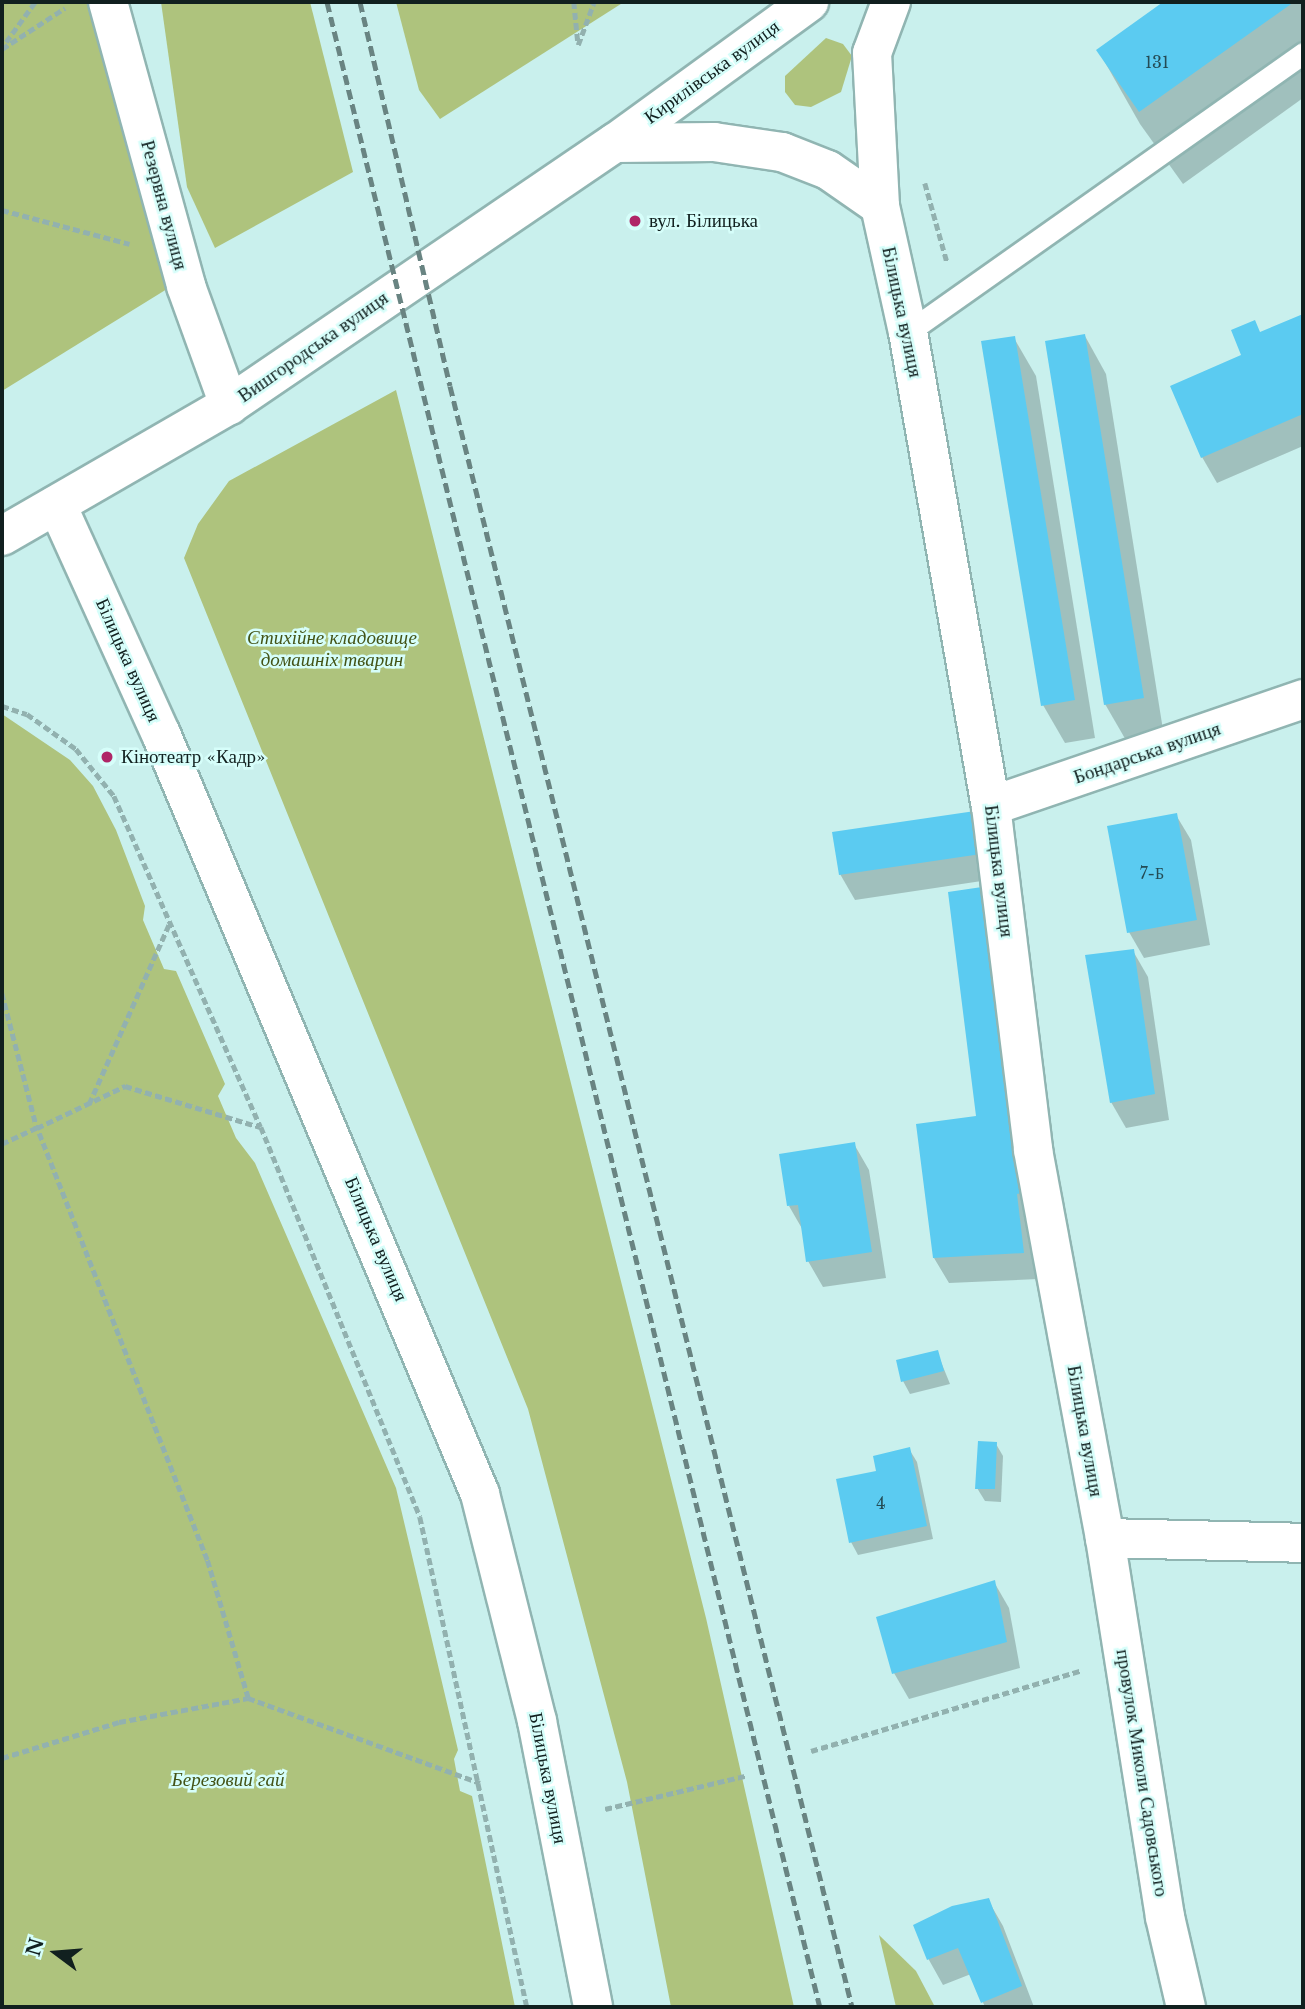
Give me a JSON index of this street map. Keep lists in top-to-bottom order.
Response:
{
  "streets": {
    "street": [
      "Кирилівська вулиця",
      "Резервна вулиця",
      "Білицька вулиця",
      "Вишгородська вулиця",
      "Бондарська вулиця",
      "провулок Миколи Садовського"
    ]
  },
  "crossings": [
    ["Кирилівська вулиця", "Вишгородська вулиця"],
    ["Резервна вулиця", "Вишгородська вулиця"],
    ["Білицька вулиця", "Вишгородська вулиця"],
    ["Білицька вулиця", "Бондарська вулиця"],
    ["Білицька вулиця", "провулок Миколи Садовського"]
  ],
  "parks": ["Стихійне кладовище домашніх тварин", "Березовий гай"],
  "places": ["вул. Білицька", "Кінотеатр «Кадр»"],
  "house_numbers": ["131", "7-Б", "4"],
  "north": "left"
}
